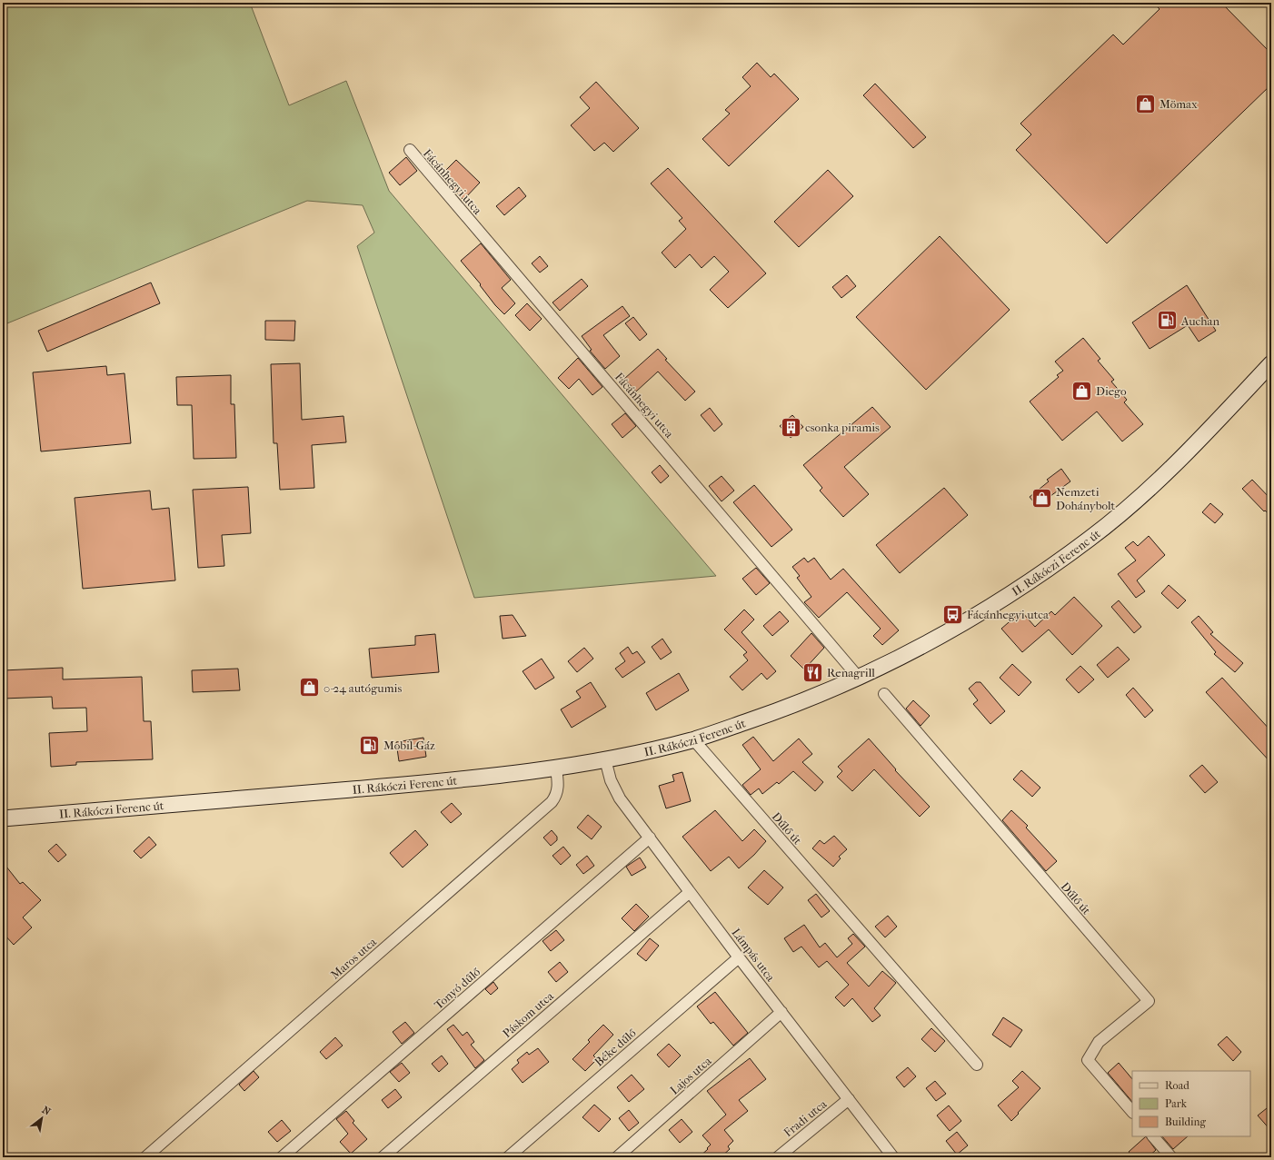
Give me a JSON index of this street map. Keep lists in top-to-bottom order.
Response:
{
  "streets": {
    "main road": ["II. Rákóczi Ferenc út"],
    "street": [
      "Fácánhegyi utca",
      "Dűlő út",
      "Lámpás utca",
      "Maros utca",
      "Tonyó dűlő",
      "Páskom utca",
      "Béke dűlő",
      "Lajos utca",
      "Fradi utca"
    ]
  },
  "crossings": [
    ["Fácánhegyi utca", "II. Rákóczi Ferenc út"],
    ["II. Rákóczi Ferenc út", "Dűlő út"],
    ["II. Rákóczi Ferenc út", "Lámpás utca"],
    ["II. Rákóczi Ferenc út", "Maros utca"],
    ["Lámpás utca", "Tonyó dűlő"],
    ["Lámpás utca", "Páskom utca"],
    ["Lámpás utca", "Béke dűlő"],
    ["Lámpás utca", "Lajos utca"],
    ["Lámpás utca", "Fradi utca"]
  ],
  "places": {
    "shop": [
      "Mömax",
      "Diego",
      "Nemzeti Dohánybolt",
      "0-24 autógumis"
    ],
    "fuel station": ["Auchan", "Mobil-Gáz"],
    "building": ["csonka piramis"],
    "bus stop": ["Fácánhegyi utca"],
    "restaurant": ["Renagrill"]
  },
  "legend": ["Road", "Park", "Building"],
  "north": "top right"
}
